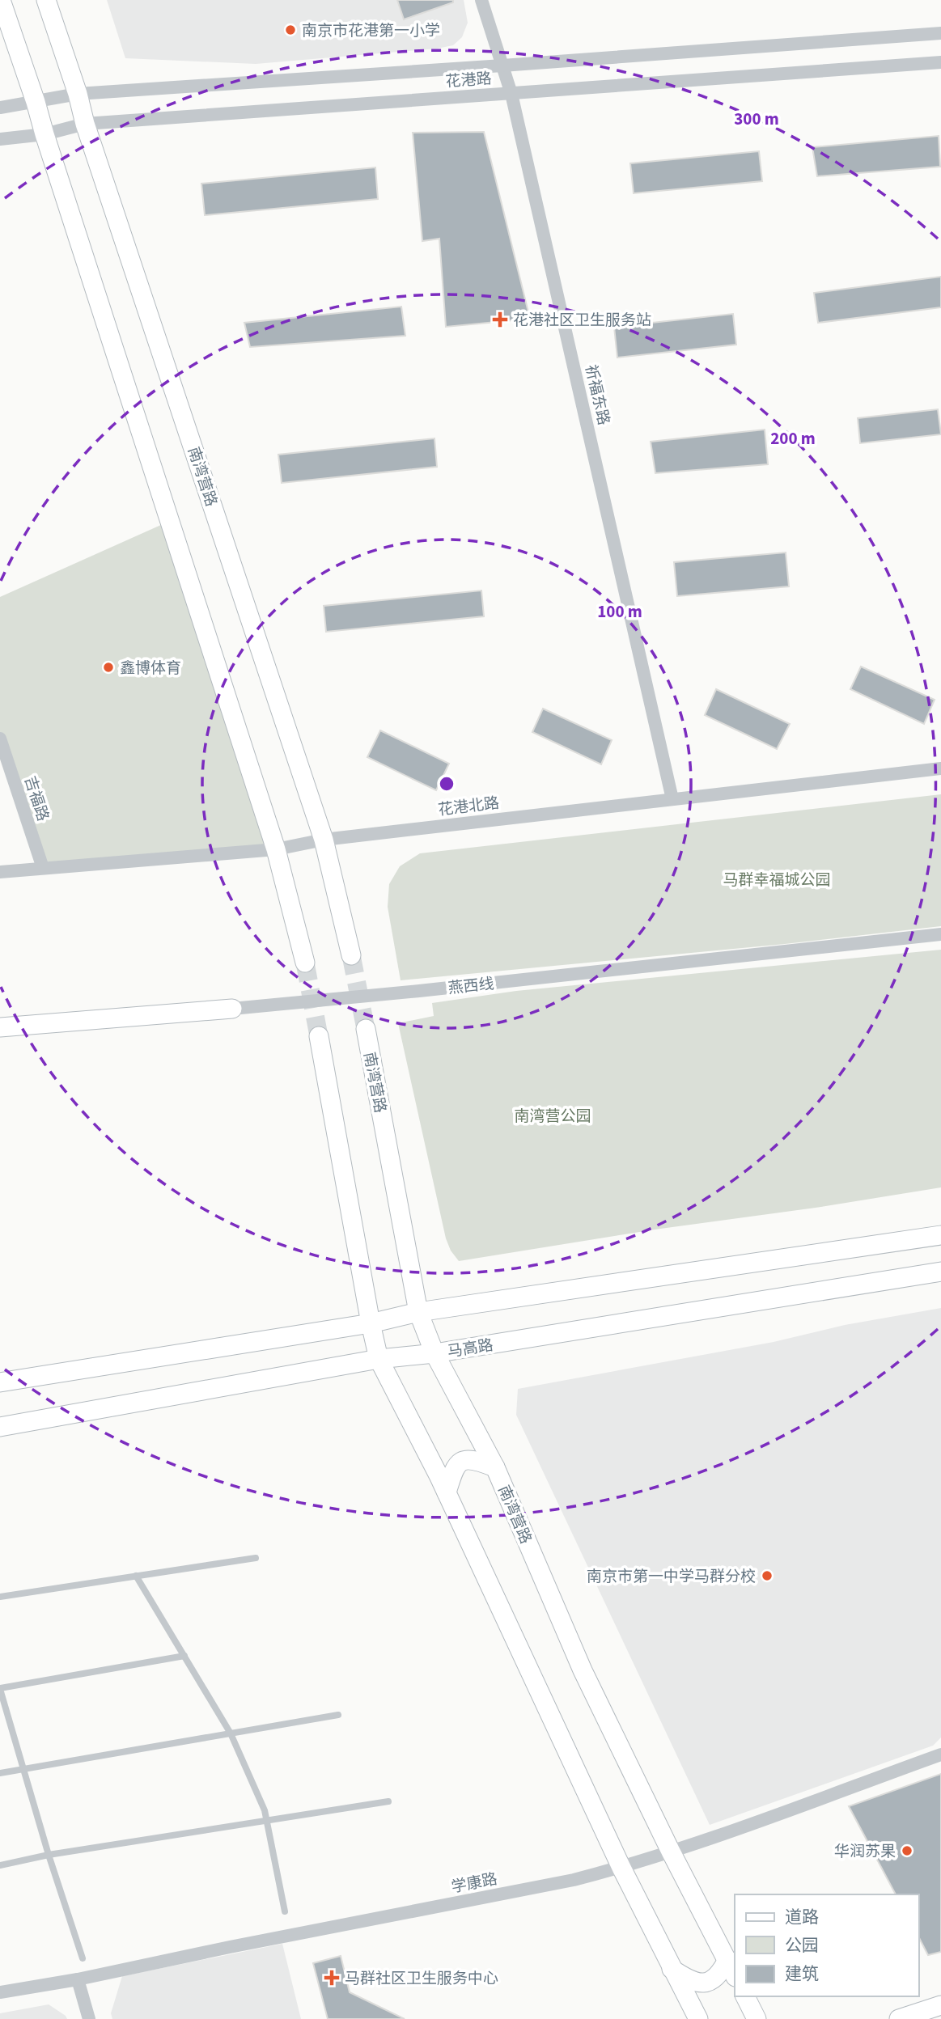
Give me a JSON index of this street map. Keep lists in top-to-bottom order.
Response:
{
  "streets": {
    "main road": ["南湾营路", "燕西线", "马高路"],
    "street": [
      "花港路",
      "祈福东路",
      "吉福路",
      "花港北路",
      "学康路"
    ]
  },
  "crossings": [
    ["花港路", "祈福东路"],
    ["花港路", "南湾营路"],
    ["祈福东路", "花港北路"],
    ["南湾营路", "花港北路"],
    ["南湾营路", "马高路"],
    ["南湾营路", "学康路"],
    ["吉福路", "花港北路"]
  ],
  "parks": ["马群幸福城公园", "南湾营公园"],
  "places": {
    "other": [
      "南京市花港第一小学",
      "鑫博体育",
      "南京市第一中学马群分校",
      "华润苏果"
    ],
    "health": ["花港社区卫生服务站", "马群社区卫生服务中心"]
  },
  "legend": ["道路", "公园", "建筑"],
  "rings": ["300 m", "200 m", "100 m"]
}
